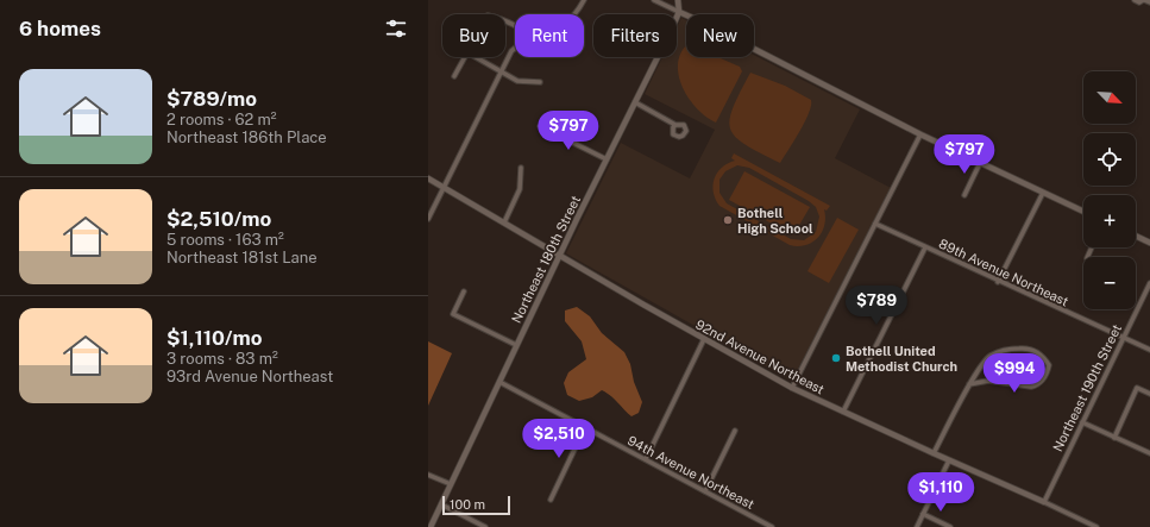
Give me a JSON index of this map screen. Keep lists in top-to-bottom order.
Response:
{
  "streets": {
    "street": [
      "Northeast 180th Street",
      "89th Avenue Northeast",
      "92nd Avenue Northeast",
      "Northeast 190th Street",
      "94th Avenue Northeast"
    ]
  },
  "crossings": [
    ["Northeast 180th Street", "92nd Avenue Northeast"],
    ["Northeast 180th Street", "94th Avenue Northeast"],
    ["89th Avenue Northeast", "Northeast 190th Street"],
    ["92nd Avenue Northeast", "Northeast 190th Street"]
  ],
  "places": ["Bothell High School", "Bothell United Methodist Church"],
  "scale_bar": "100 m",
  "north": "bottom right",
  "page": {
    "heading": "6 homes",
    "chip": [
      "Buy",
      "Rent",
      "Filters",
      "New"
    ],
    "list": [
      {
        "name": "$789/mo",
        "note": "2 rooms · 62 m² · Northeast 186th Place"
      },
      {
        "name": "$2,510/mo",
        "note": "5 rooms · 163 m² · Northeast 181st Lane"
      },
      {
        "name": "$1,110/mo",
        "note": "3 rooms · 83 m² · 93rd Avenue Northeast"
      }
    ],
    "map_buttons": ["+", "−"],
    "price": [
      "$797",
      "$797",
      "$789",
      "$994",
      "$2,510",
      "$1,110"
    ],
    "scale": "100 m"
  }
}
